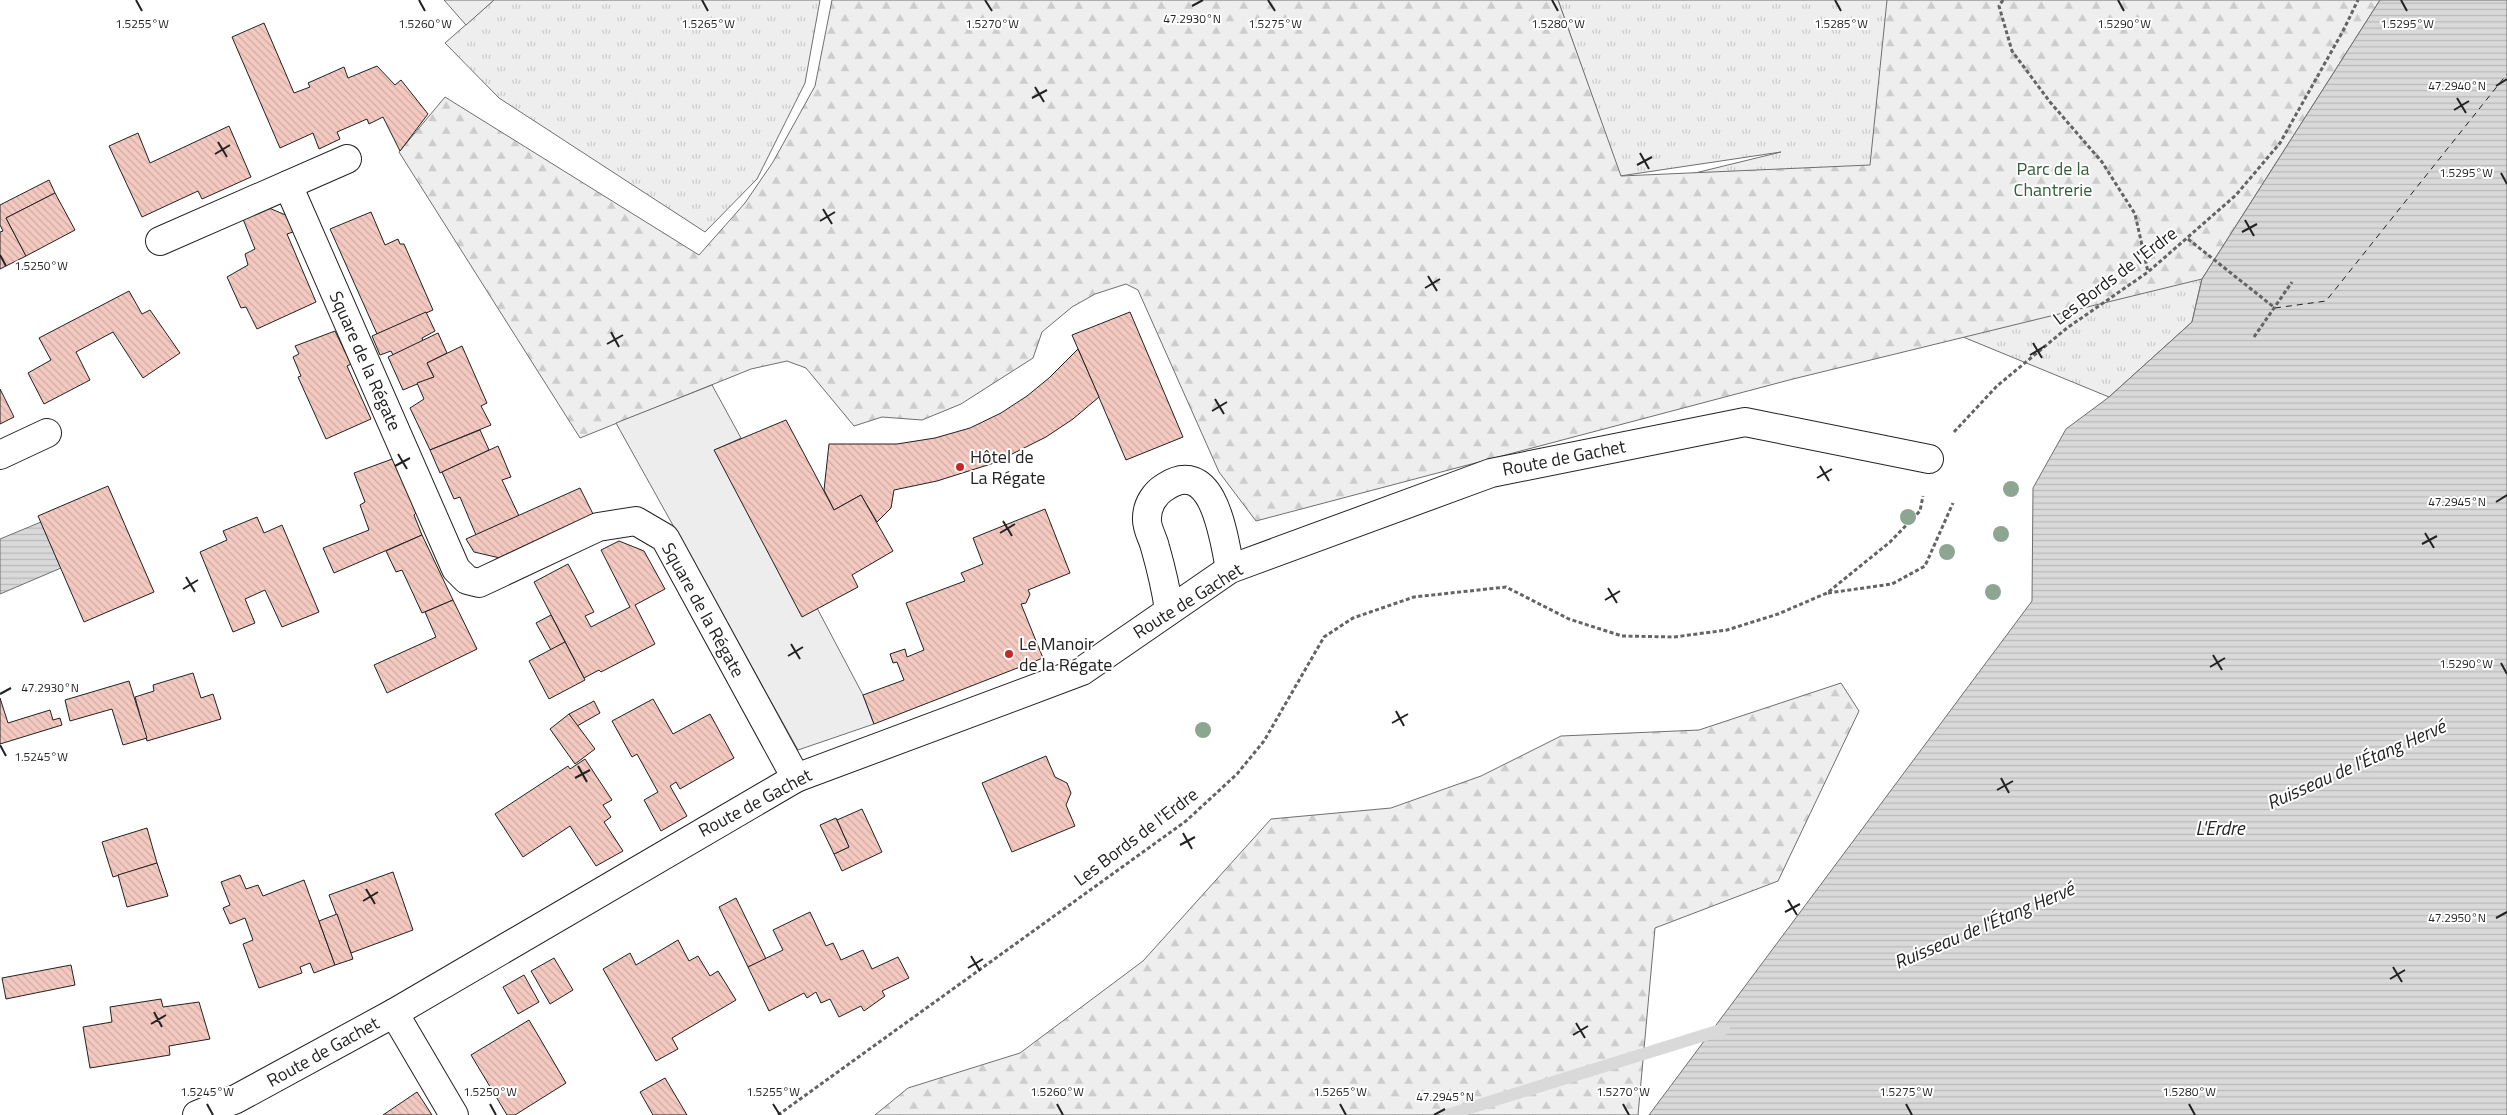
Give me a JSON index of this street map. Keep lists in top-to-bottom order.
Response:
{
  "streets": {
    "street": ["Square de la Régate", "Route de Gachet"],
    "path": ["Les Bords de l'Erdre"]
  },
  "crossings": [
    ["Les Bords de l'Erdre", "Route de Gachet"],
    ["Square de la Régate", "Route de Gachet"]
  ],
  "water": ["Ruisseau de l'Étang Hervé", "L'Erdre"],
  "parks": ["Parc de la Chantrerie"],
  "places": ["Hôtel de La Régate", "Le Manoir de la Régate"],
  "coordinates": [
    "47.2930°N",
    "1.5280°W",
    "1.5285°W",
    "1.5290°W",
    "1.5295°W",
    "1.5255°W",
    "1.5260°W",
    "1.5265°W",
    "1.5270°W",
    "1.5275°W",
    "47.2940°N",
    "1.5250°W",
    "47.2945°N",
    "1.5245°W",
    "47.2950°N"
  ]
}
